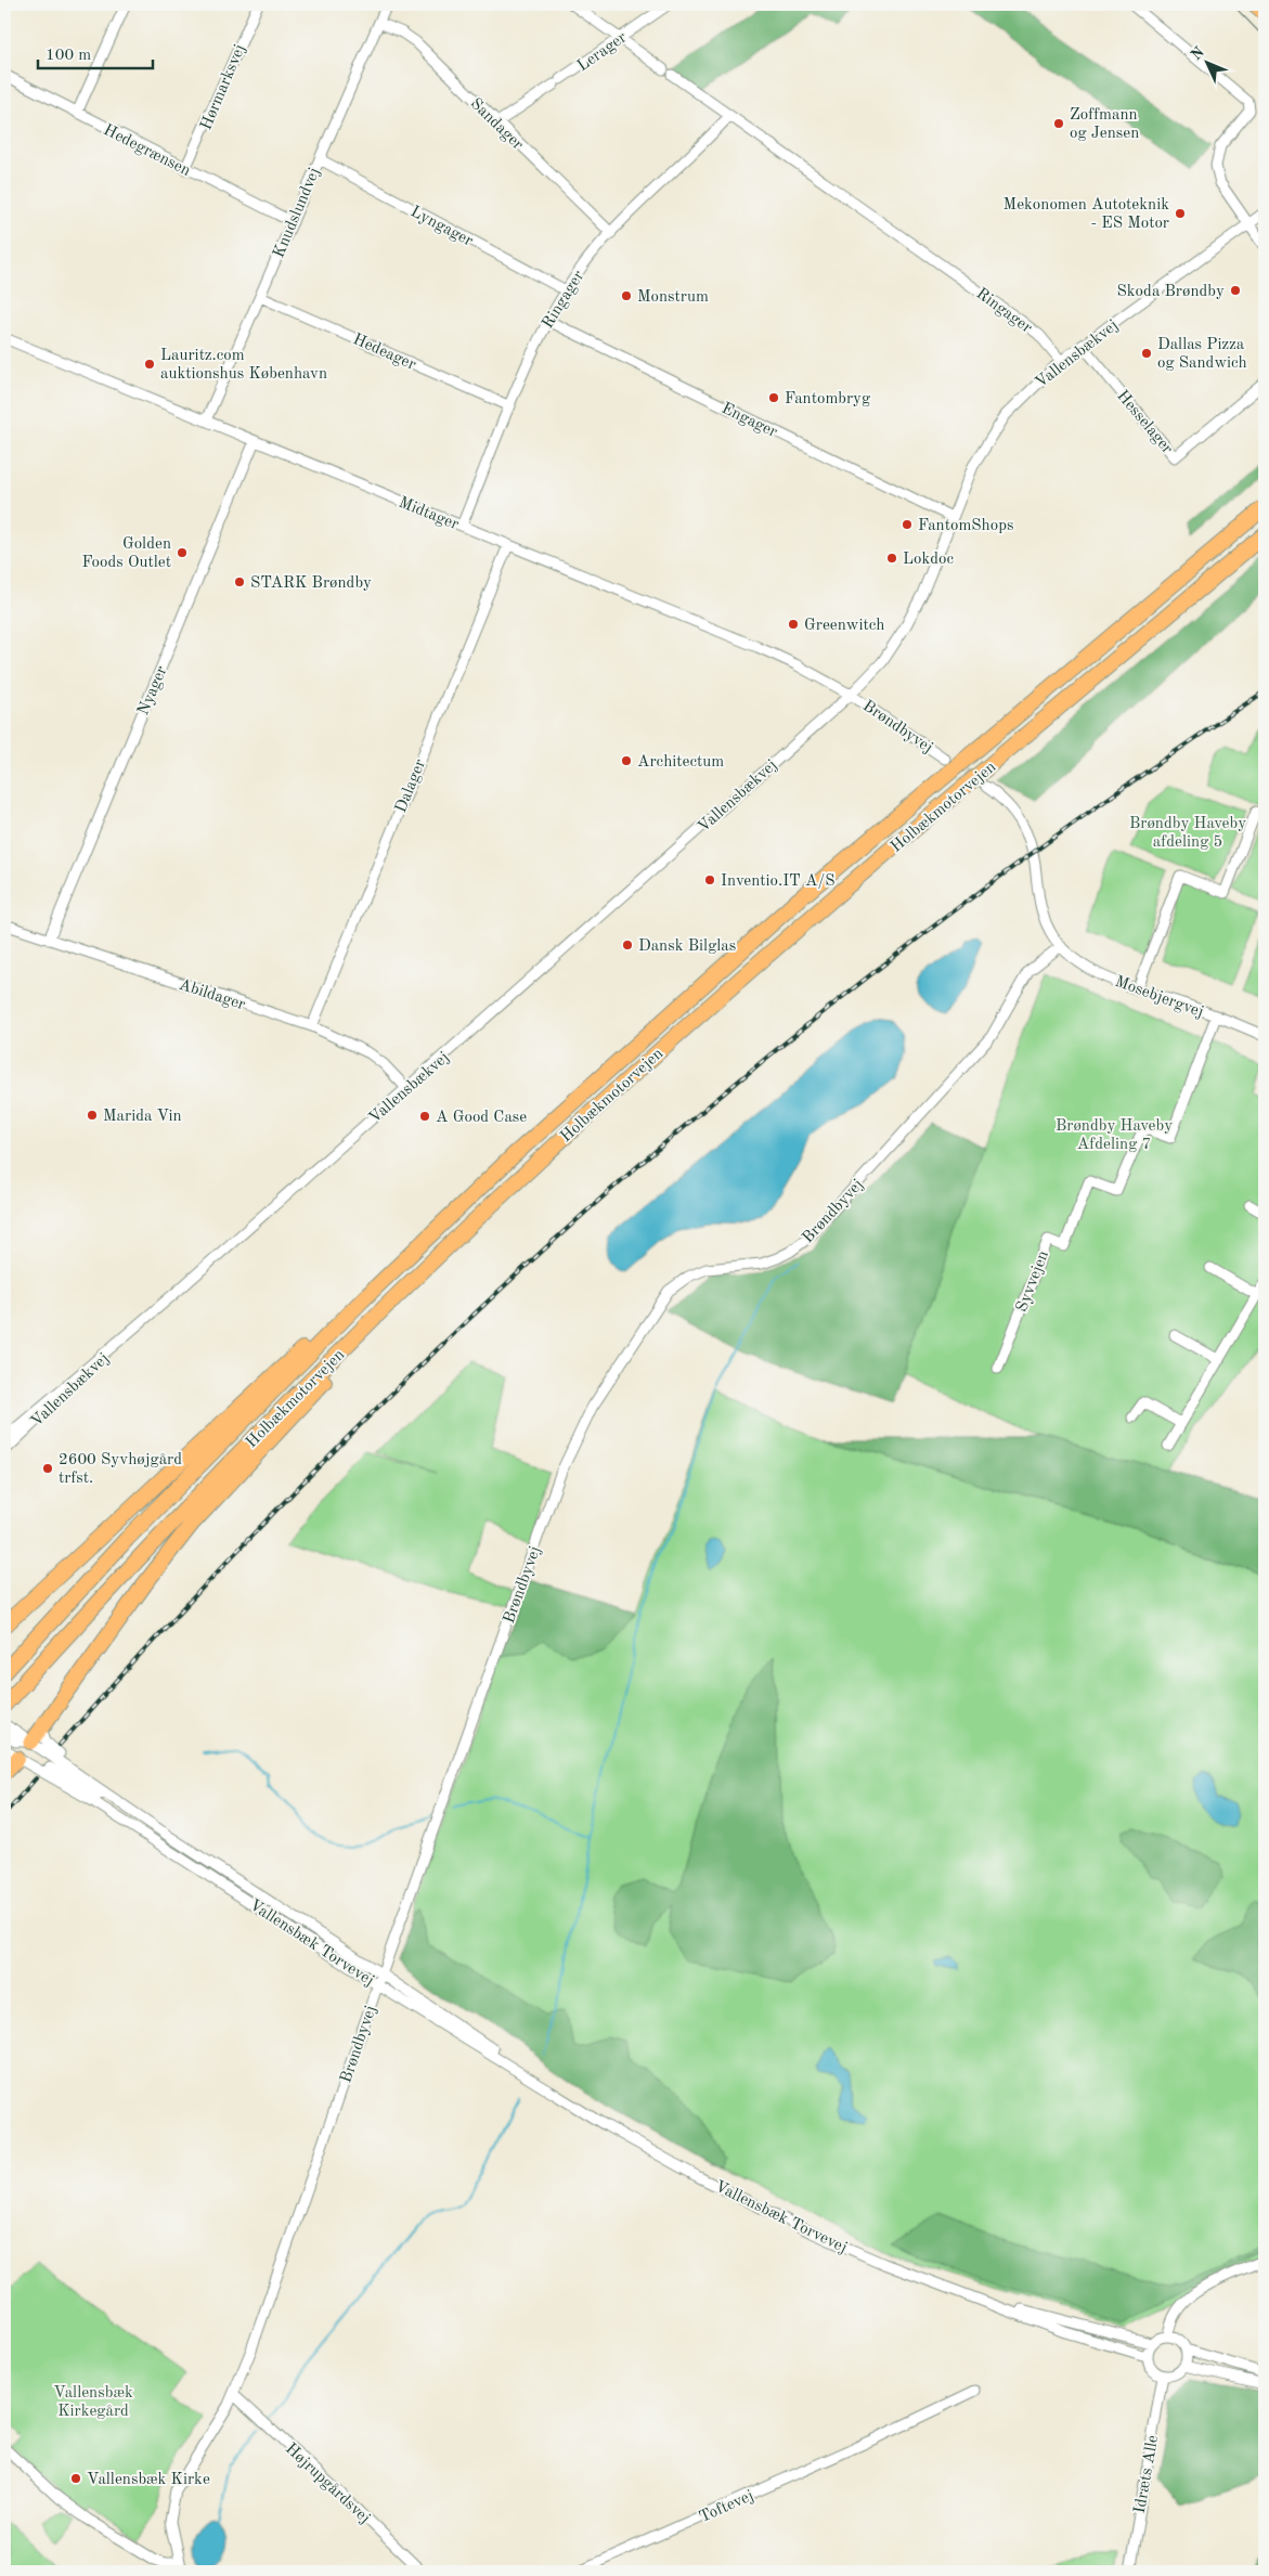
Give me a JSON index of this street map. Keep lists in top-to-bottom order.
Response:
{
  "streets": {
    "highway": ["Holbækmotorvejen"],
    "street": [
      "Lerager",
      "Hørmarksvej",
      "Sandager",
      "Hedegrænsen",
      "Knudslundvej",
      "Lyngager",
      "Ringager",
      "Hedeager",
      "Vallensbækvej",
      "Engager",
      "Hesselager",
      "Midtager",
      "Nyager",
      "Brøndbyvej",
      "Dalager",
      "Abildager",
      "Mosebjergvej",
      "Syvvejen",
      "Vallensbæk Torvevej",
      "Idræts Alle",
      "Højrupgårdsvej",
      "Toftevej"
    ]
  },
  "crossings": [
    ["Lerager", "Sandager"],
    ["Hørmarksvej", "Hedegrænsen"],
    ["Sandager", "Knudslundvej"],
    ["Sandager", "Ringager"],
    ["Hedegrænsen", "Knudslundvej"],
    ["Knudslundvej", "Lyngager"],
    ["Knudslundvej", "Hedeager"],
    ["Knudslundvej", "Midtager"],
    ["Lyngager", "Ringager"],
    ["Ringager", "Hedeager"],
    ["Ringager", "Vallensbækvej"],
    ["Ringager", "Engager"],
    ["Ringager", "Midtager"],
    ["Vallensbækvej", "Engager"],
    ["Vallensbækvej", "Hesselager"],
    ["Vallensbækvej", "Midtager"],
    ["Vallensbækvej", "Brøndbyvej"],
    ["Vallensbækvej", "Abildager"],
    ["Midtager", "Nyager"],
    ["Midtager", "Brøndbyvej"],
    ["Midtager", "Dalager"],
    ["Nyager", "Abildager"],
    ["Brøndbyvej", "Mosebjergvej"],
    ["Brøndbyvej", "Vallensbæk Torvevej"],
    ["Brøndbyvej", "Højrupgårdsvej"],
    ["Dalager", "Abildager"],
    ["Mosebjergvej", "Syvvejen"],
    ["Vallensbæk Torvevej", "Idræts Alle"]
  ],
  "parks": ["Brøndby Haveby afdeling 5", "Brøndby Haveby Afdeling 7", "Vallensbæk Kirkegård"],
  "places": [
    "Zoffmann og Jensen",
    "Mekonomen Autoteknik - ES Motor",
    "Skoda Brøndby",
    "Monstrum",
    "Dallas Pizza og Sandwich",
    "Lauritz.com auktionshus København",
    "Fantombryg",
    "FantomShops",
    "Golden Foods Outlet",
    "Lokdoc",
    "STARK Brøndby",
    "Greenwitch",
    "Architectum",
    "Inventio.IT A/S",
    "Dansk Bilglas",
    "Marida Vin",
    "A Good Case",
    "2600 Syvhøjgård trfst.",
    "Vallensbæk Kirke"
  ],
  "scale_bar": "100 m",
  "north": "top left"
}
